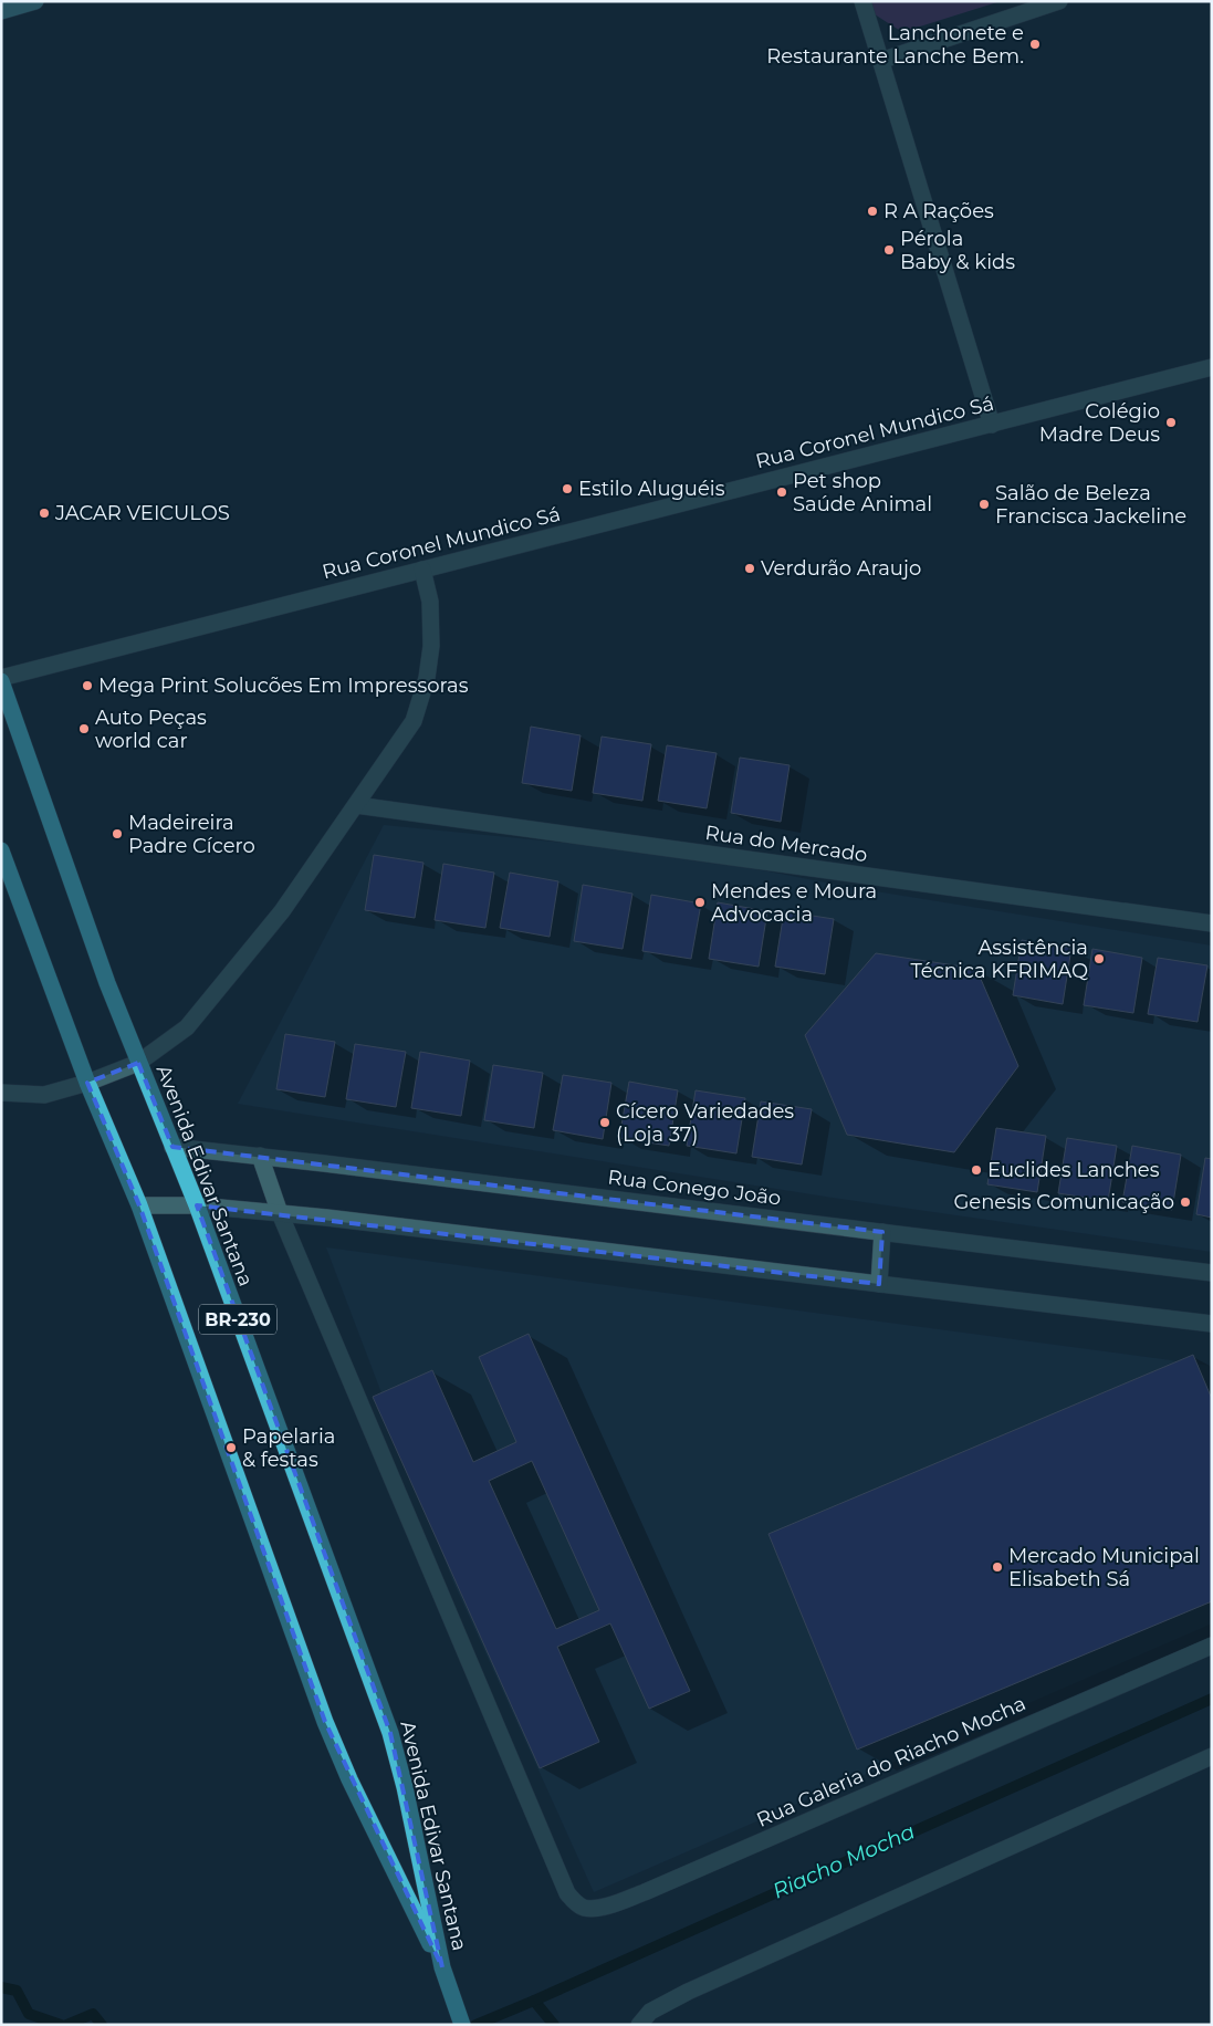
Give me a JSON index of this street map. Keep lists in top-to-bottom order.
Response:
{
  "streets": {
    "highway": ["Avenida Edivar Santana", "BR-230"],
    "street": [
      "Rua Coronel Mundico Sá",
      "Rua do Mercado",
      "Rua Conego João",
      "Rua Galeria do Riacho Mocha"
    ]
  },
  "crossings": [
    ["Rua Coronel Mundico Sá", "Avenida Edivar Santana"],
    ["Avenida Edivar Santana", "Rua Conego João"],
    ["Avenida Edivar Santana", "BR-230"]
  ],
  "water": ["Riacho Mocha"],
  "places": [
    "Lanchonete e Restaurante Lanche Bem.",
    "R A Rações",
    "Pérola Baby & kids",
    "Colégio Madre Deus",
    "Estilo Aluguéis",
    "Pet shop Saúde Animal",
    "Salão de Beleza Francisca Jackeline",
    "JACAR VEICULOS",
    "Verdurão Araujo",
    "Mega Print Solucões Em Impressoras",
    "Auto Peças world car",
    "Madeireira Padre Cícero",
    "Mendes e Moura Advocacia",
    "Assistência Técnica KFRIMAQ",
    "Cícero Variedades (Loja 37)",
    "Euclides Lanches",
    "Genesis Comunicação",
    "Papelaria & festas",
    "Mercado Municipal Elisabeth Sá"
  ]
}
